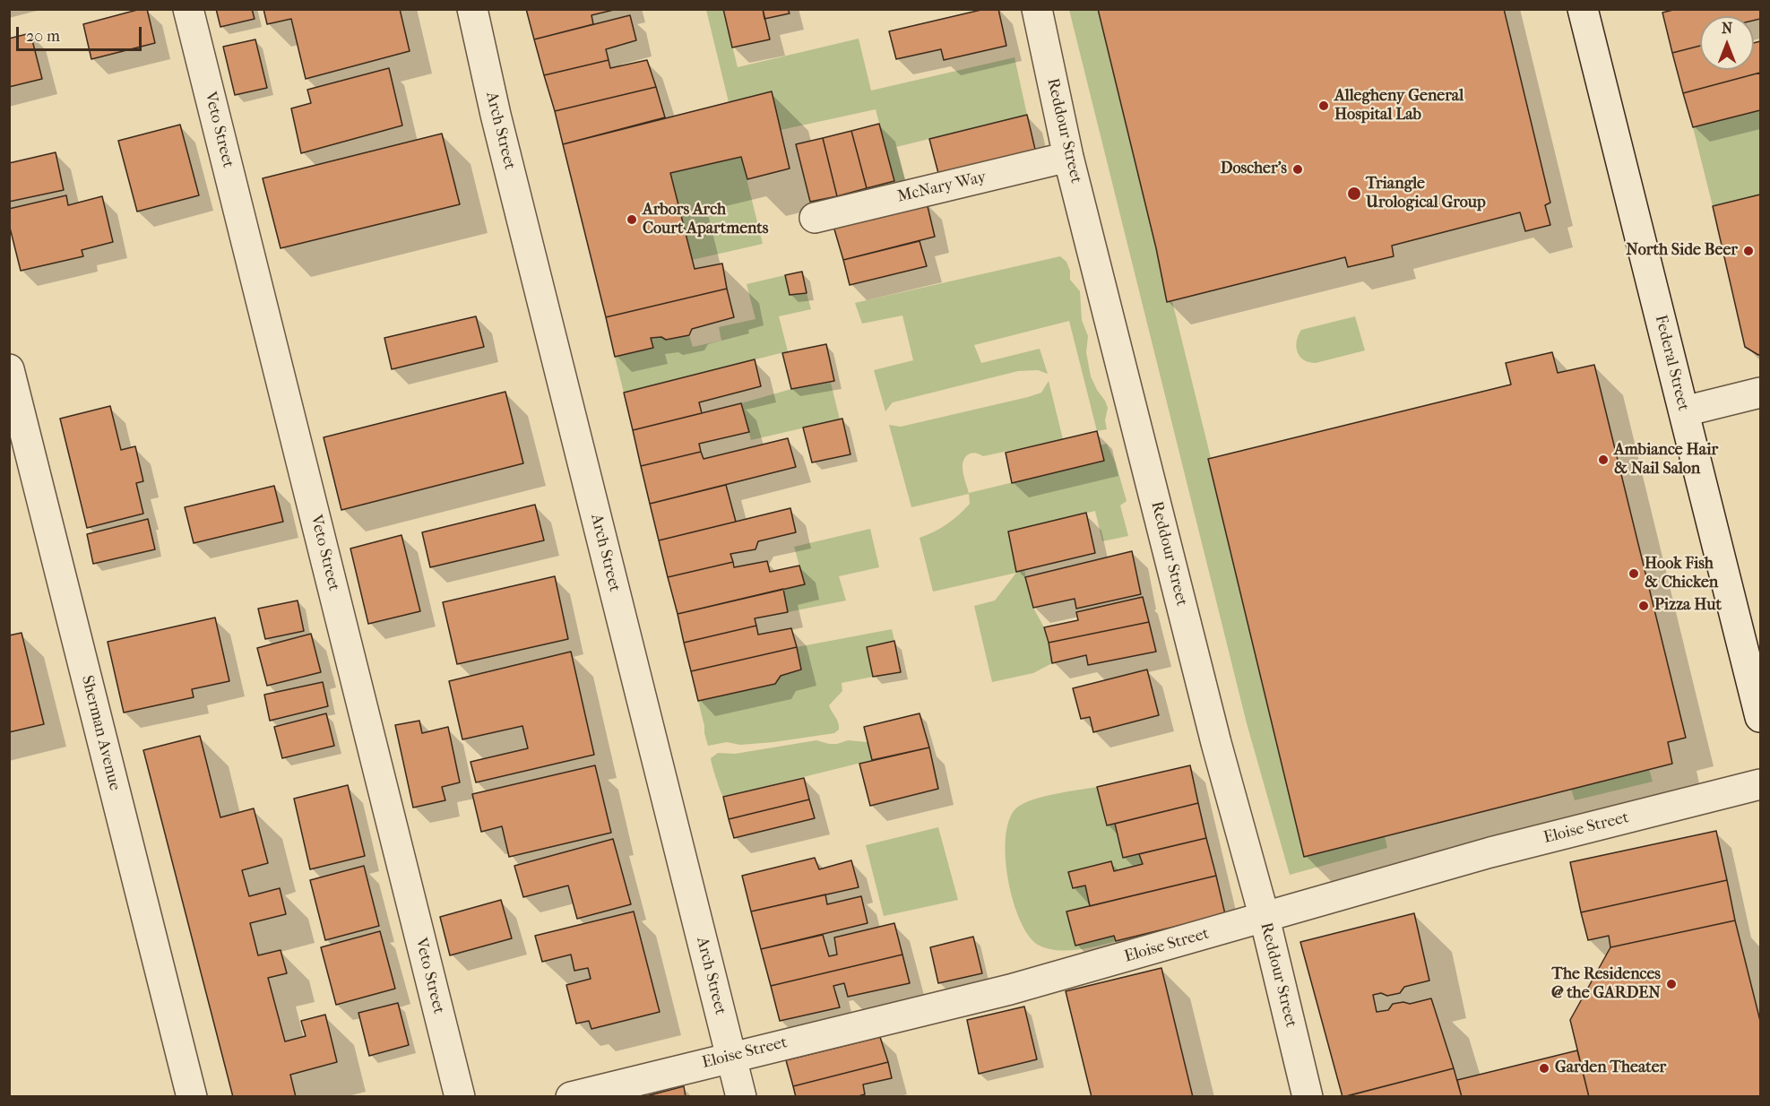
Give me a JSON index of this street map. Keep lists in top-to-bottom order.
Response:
{
  "streets": {
    "street": [
      "Veto Street",
      "Arch Street",
      "Reddour Street",
      "McNary Way",
      "Federal Street",
      "Sherman Avenue",
      "Eloise Street"
    ]
  },
  "crossings": [
    ["Arch Street", "Eloise Street"],
    ["Reddour Street", "McNary Way"],
    ["Reddour Street", "Eloise Street"]
  ],
  "places": [
    "Allegheny General Hospital Lab",
    "Doscher's",
    "Triangle Urological Group",
    "Arbors Arch Court Apartments",
    "North Side Beer",
    "Ambiance Hair & Nail Salon",
    "Hook Fish & Chicken",
    "Pizza Hut",
    "The Residences @ the GARDEN",
    "Garden Theater"
  ],
  "scale_bar": "20 m",
  "north": "top"
}
